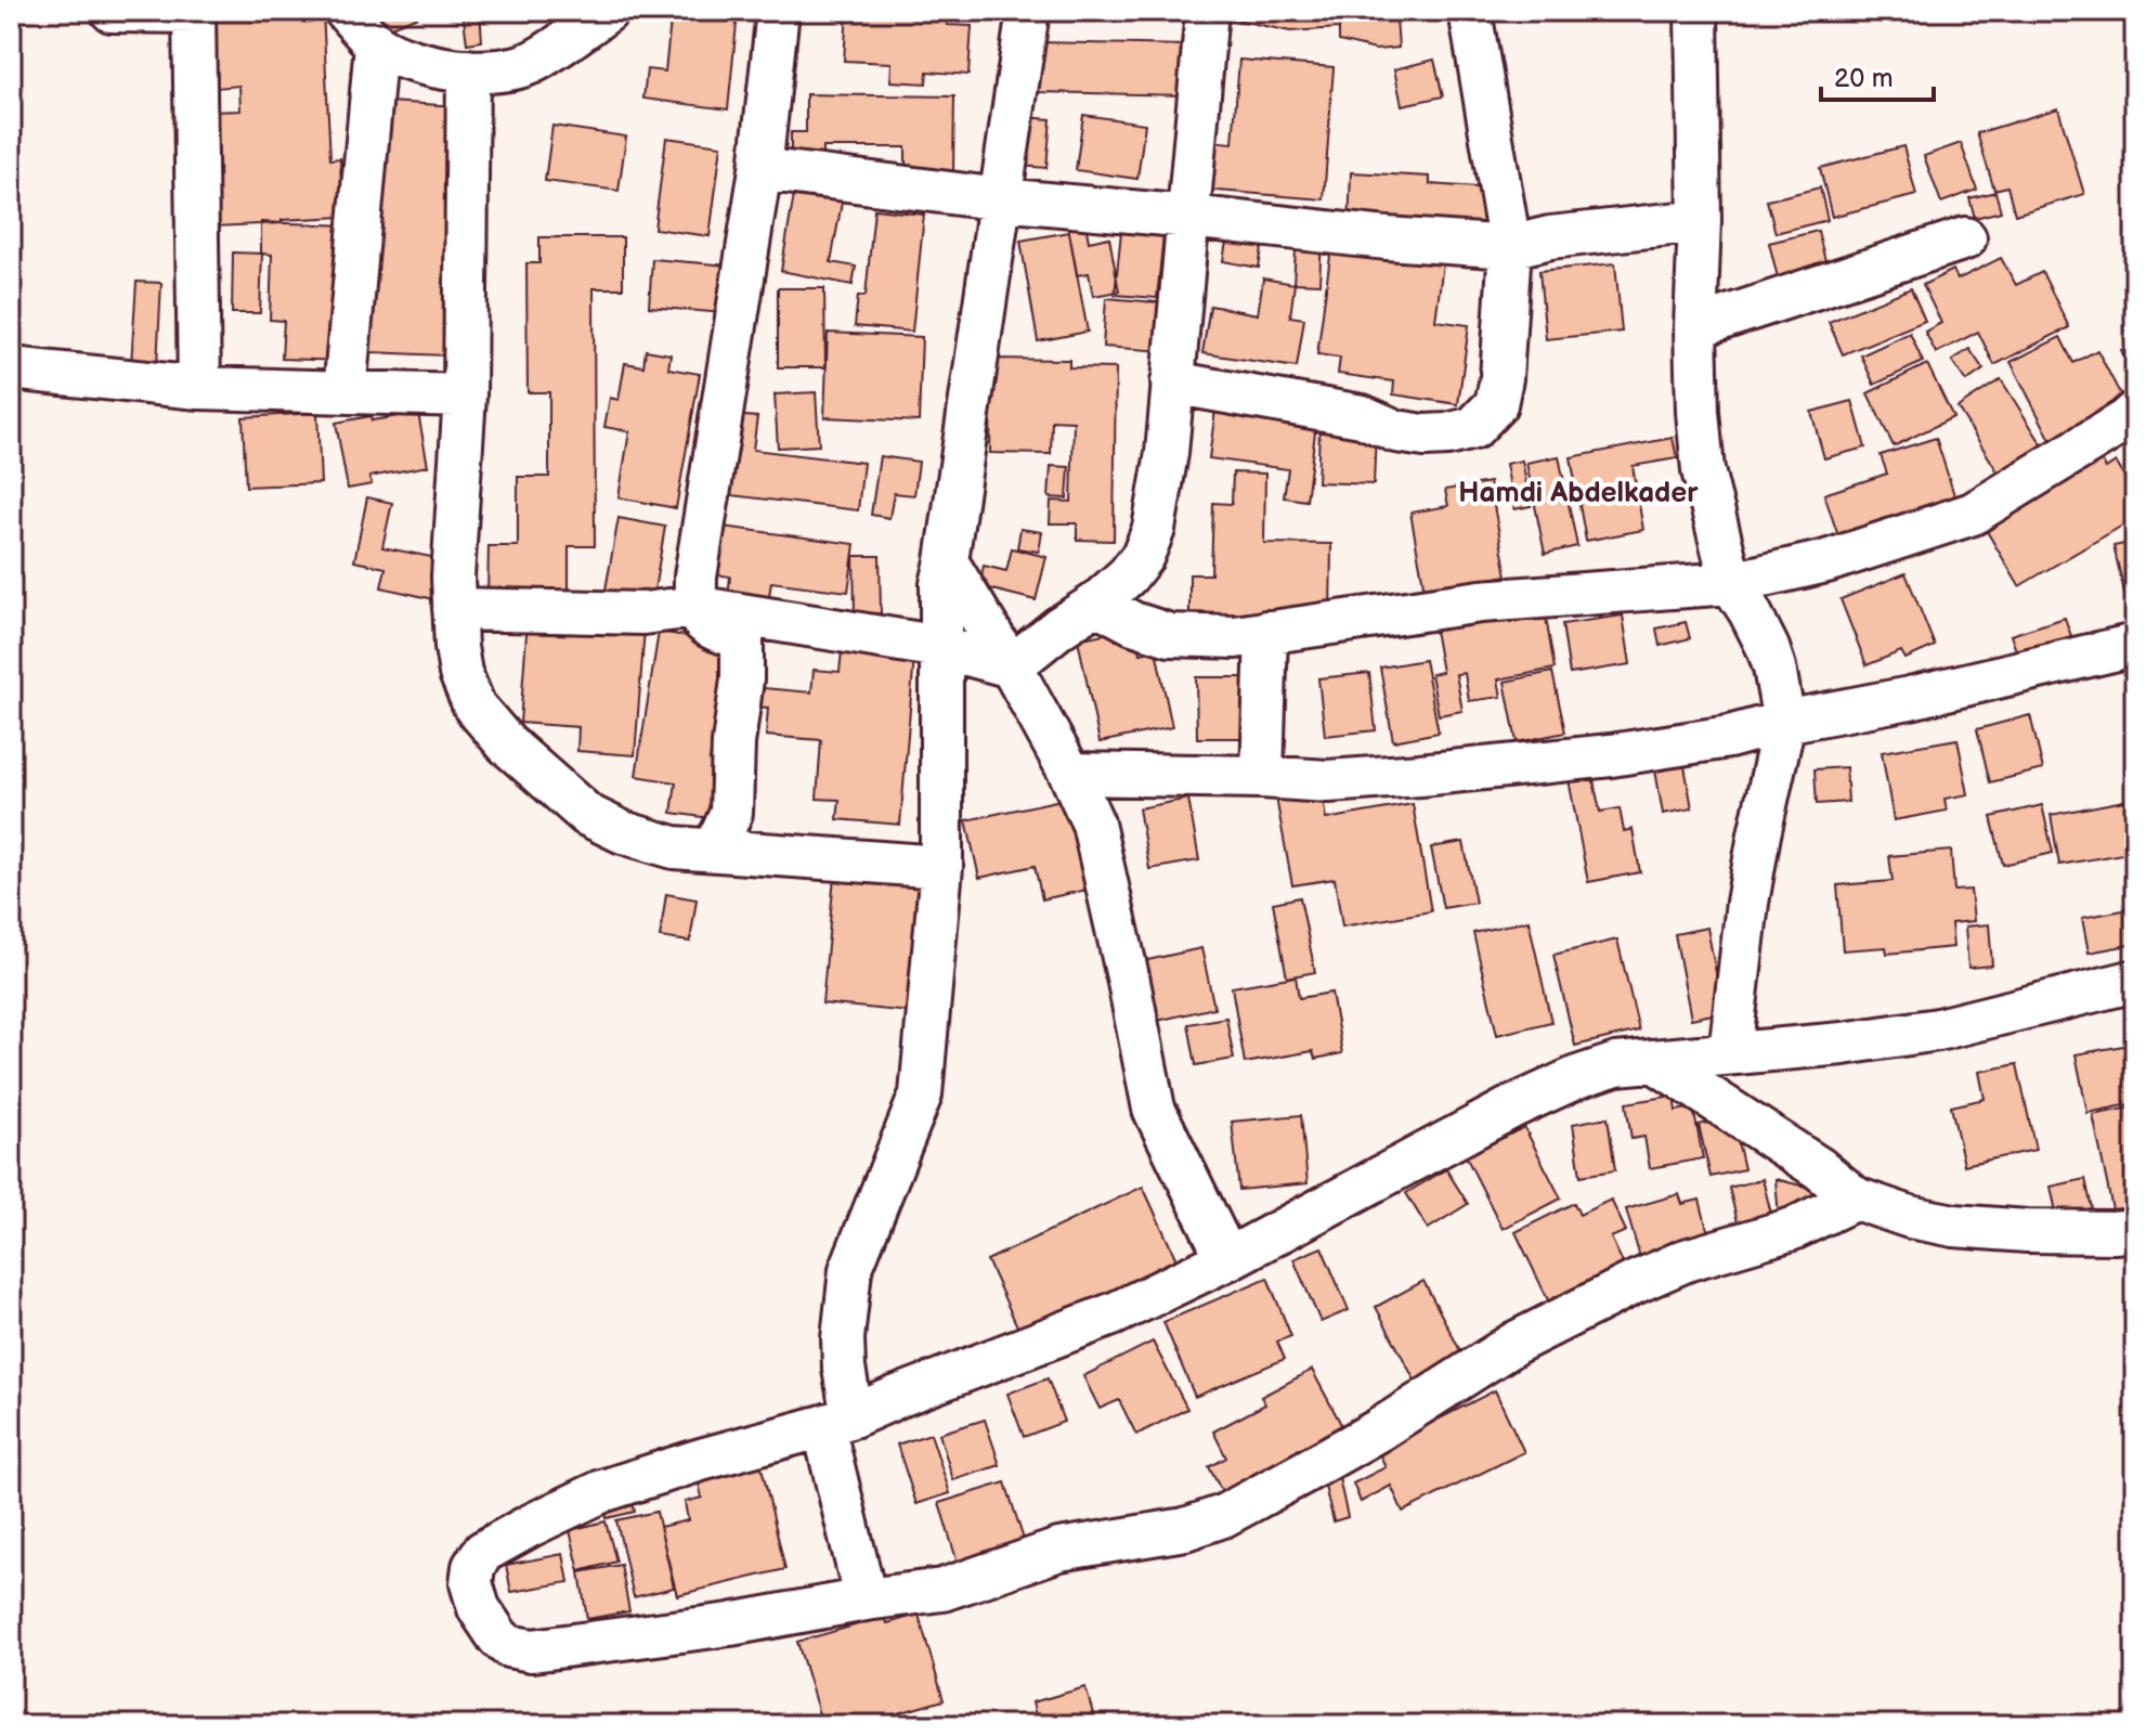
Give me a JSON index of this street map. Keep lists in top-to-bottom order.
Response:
{
  "districts": ["Hamdi Abdelkader"],
  "scale_bar": "20 m"
}
